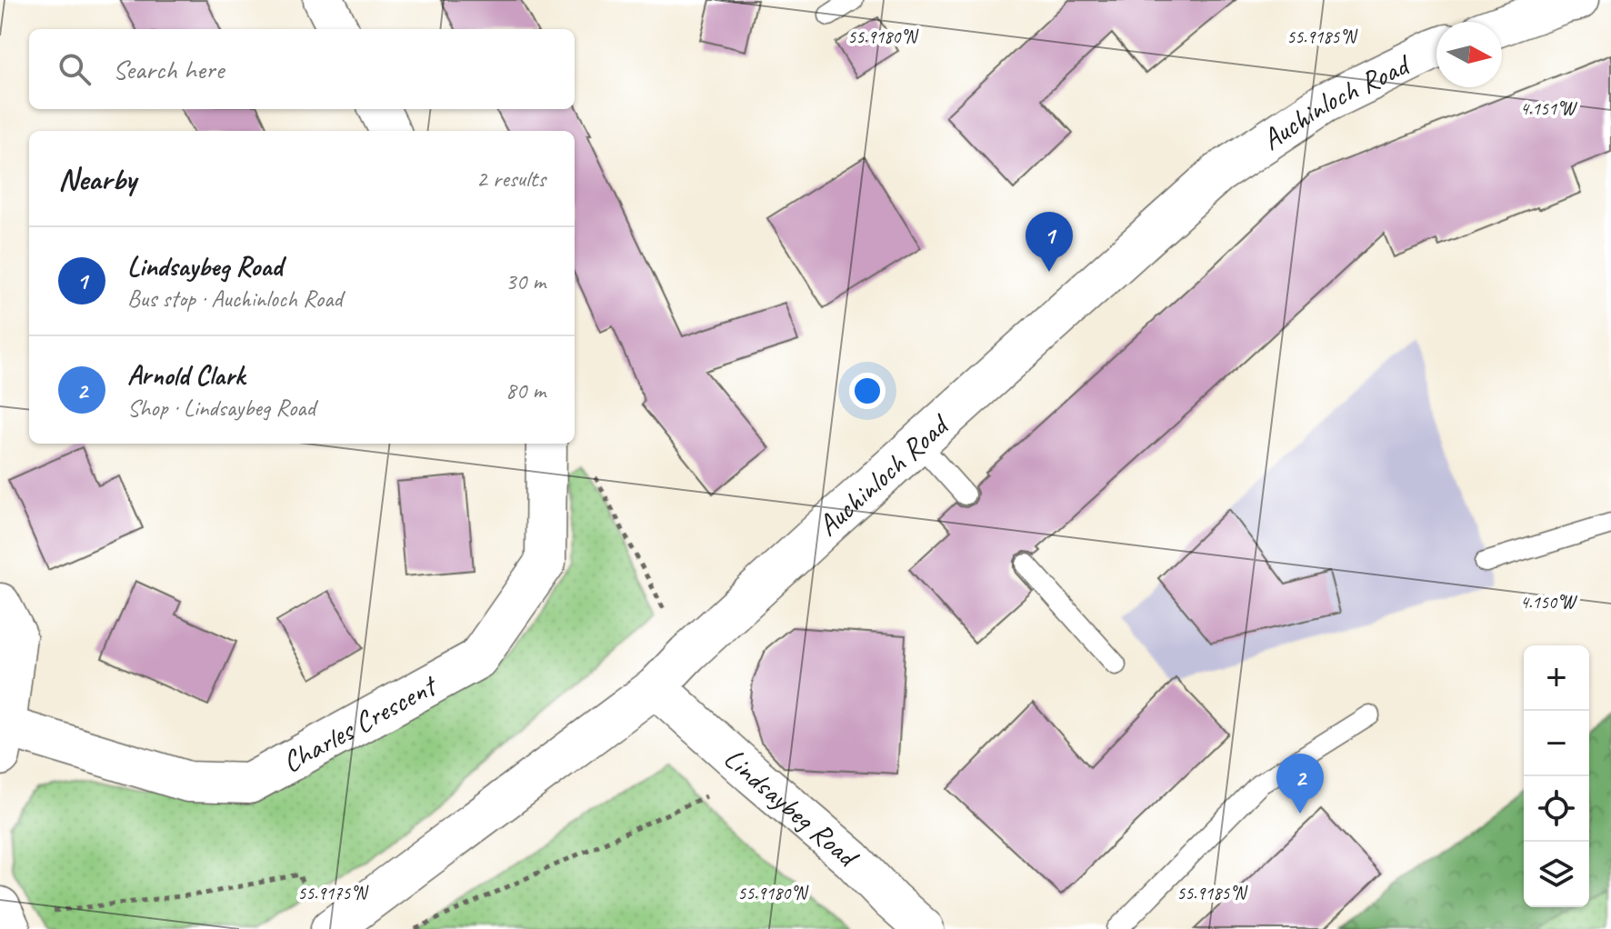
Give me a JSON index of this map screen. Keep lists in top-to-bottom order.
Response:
{
  "streets": {
    "main road": ["Auchinloch Road", "Charles Crescent", "Lindsaybeg Road"]
  },
  "crossings": [
    ["Auchinloch Road", "Lindsaybeg Road"]
  ],
  "north": "right",
  "page": {
    "search": "Search here",
    "heading": ["Nearby", "2 results"],
    "pins": ["1", "2"],
    "list": [
      {
        "mark": "1",
        "name": "Lindsaybeg Road",
        "note": "Bus stop · Auchinloch Road",
        "value": "30 m"
      },
      {
        "mark": "2",
        "name": "Arnold Clark",
        "note": "Shop · Lindsaybeg Road",
        "value": "80 m"
      }
    ],
    "map_buttons": ["+", "−"]
  },
  "coordinates": [
    "55.9185°N",
    "55.9180°N",
    "4.151°W",
    "4.150°W",
    "55.9175°N"
  ]
}
